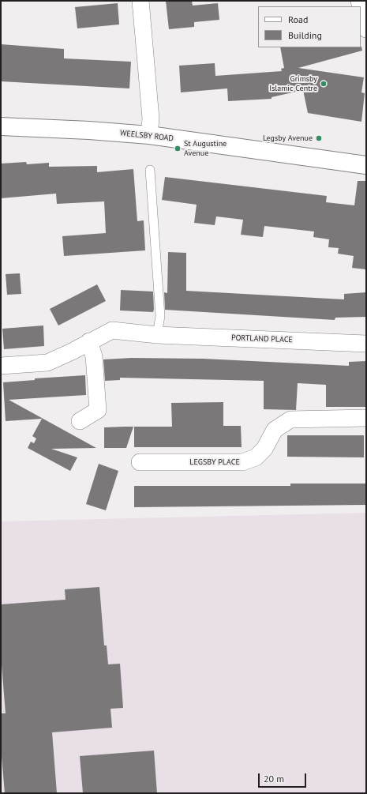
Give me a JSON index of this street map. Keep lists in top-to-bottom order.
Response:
{
  "streets": {
    "highway": ["WEELSBY ROAD"],
    "street": ["PORTLAND PLACE", "LEGSBY PLACE"]
  },
  "places": ["Grimsby Islamic Centre", "Legsby Avenue", "St Augustine Avenue"],
  "legend": ["Road", "Building"],
  "scale_bar": "20 m"
}
